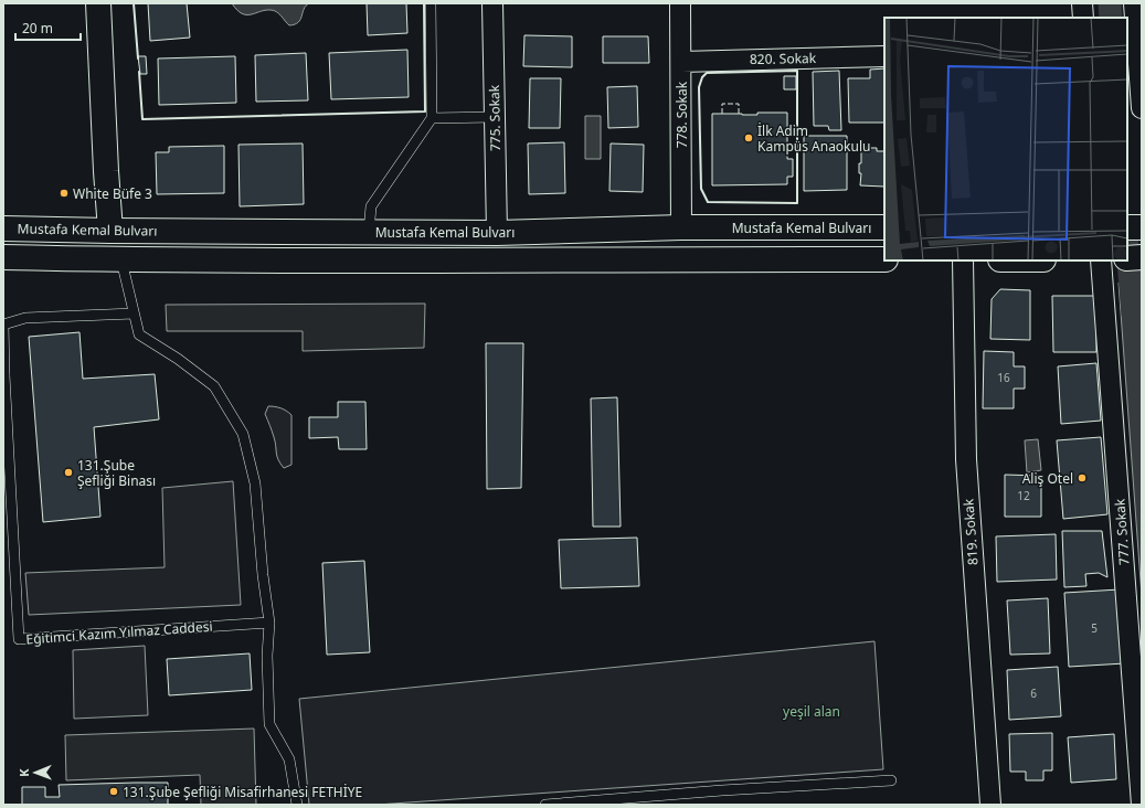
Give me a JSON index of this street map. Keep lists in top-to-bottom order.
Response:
{
  "streets": {
    "main road": ["Mustafa Kemal Bulvarı"],
    "street": [
      "820. Sokak",
      "778. Sokak",
      "775. Sokak",
      "819. Sokak",
      "777. Sokak"
    ],
    "lane": ["Eğitimci Kazım Yılmaz Caddesi"]
  },
  "crossings": [
    ["820. Sokak", "778. Sokak"],
    ["778. Sokak", "Mustafa Kemal Bulvarı"],
    ["775. Sokak", "Mustafa Kemal Bulvarı"]
  ],
  "parks": ["yeşil alan"],
  "places": [
    "İlk Adim Kampüs Anaokulu",
    "White Büfe 3",
    "131.Şube Şefliği Binası",
    "Aliş Otel",
    "131.Şube Şefliği Misafirhanesi FETHİYE"
  ],
  "house_numbers": [
    "16",
    "12",
    "5",
    "6"
  ],
  "scale_bar": "20 m",
  "north": "left"
}
